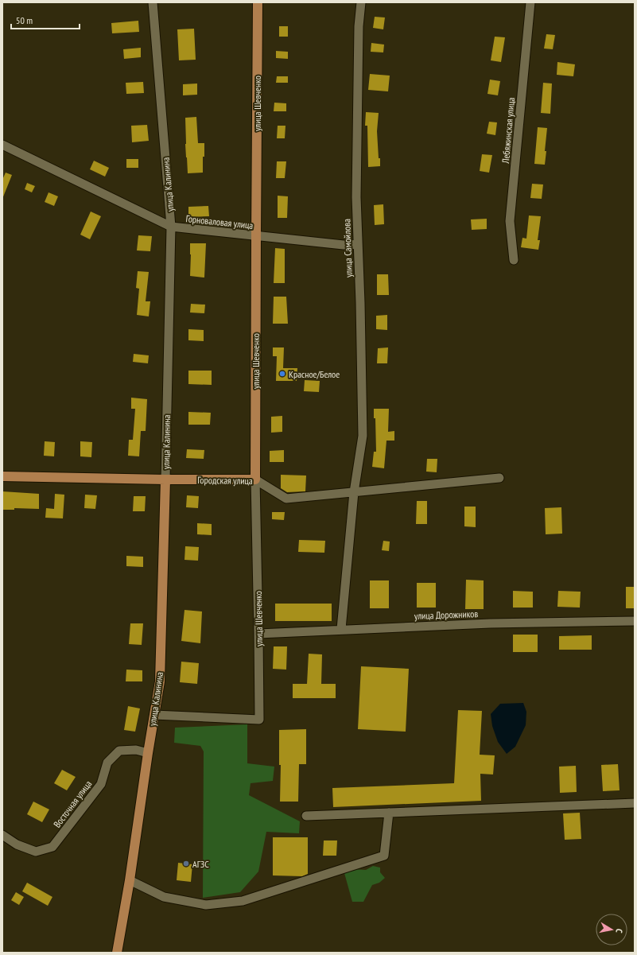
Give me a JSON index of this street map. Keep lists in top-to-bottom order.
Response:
{
  "streets": {
    "main road": ["улица Шевченко", "улица Калинина", "Городская улица"],
    "street": [
      "Лебяжинская улица",
      "Горноваловая улица",
      "улица Самойлова",
      "улица Дорожников",
      "Восточная улица"
    ]
  },
  "crossings": [
    ["улица Шевченко", "улица Калинина"],
    ["улица Шевченко", "Горноваловая улица"],
    ["улица Шевченко", "Городская улица"],
    ["улица Шевченко", "улица Дорожников"],
    ["улица Калинина", "Горноваловая улица"],
    ["улица Калинина", "Городская улица"],
    ["улица Калинина", "Восточная улица"],
    ["Горноваловая улица", "улица Самойлова"],
    ["улица Самойлова", "Городская улица"],
    ["улица Самойлова", "улица Дорожников"]
  ],
  "places": ["Красное/Белое", "АГЗС"],
  "scale_bar": "50 m",
  "north": "right"
}
